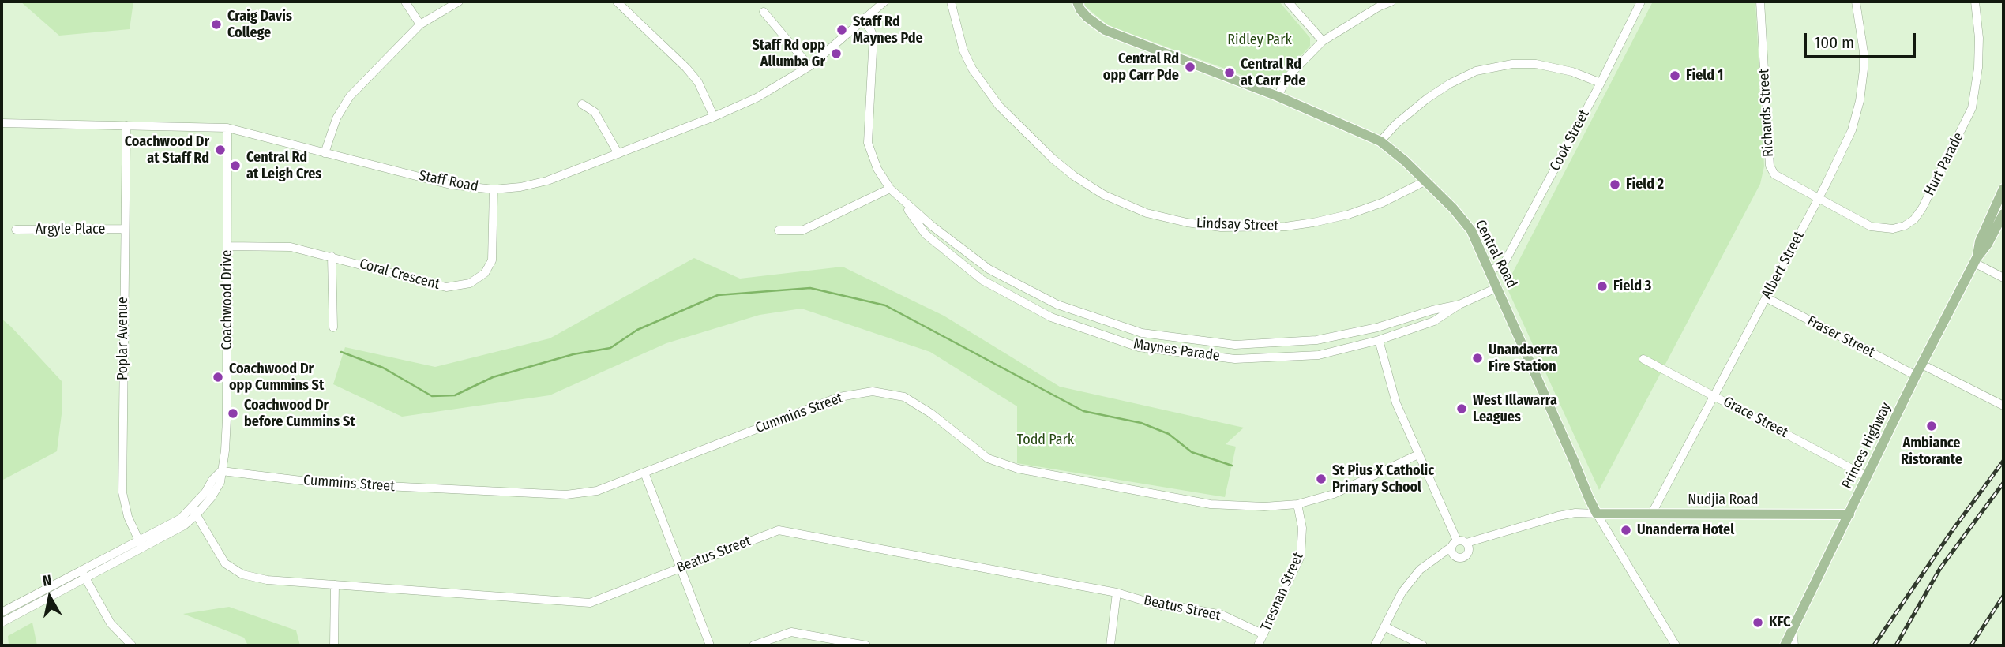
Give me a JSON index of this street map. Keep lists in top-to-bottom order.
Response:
{
  "streets": {
    "main road": ["Central Road", "Princes Highway", "Nudjia Road"],
    "street": [
      "Richards Street",
      "Cook Street",
      "Hurt Parade",
      "Staff Road",
      "Lindsay Street",
      "Argyle Place",
      "Albert Street",
      "Coral Crescent",
      "Coachwood Drive",
      "Fraser Street",
      "Poplar Avenue",
      "Maynes Parade",
      "Cummins Street",
      "Grace Street",
      "Beatus Street",
      "Tresnan Street"
    ]
  },
  "crossings": [
    ["Richards Street", "Hurt Parade"],
    ["Richards Street", "Albert Street"],
    ["Cook Street", "Central Road"],
    ["Hurt Parade", "Albert Street"],
    ["Staff Road", "Coral Crescent"],
    ["Staff Road", "Coachwood Drive"],
    ["Staff Road", "Poplar Avenue"],
    ["Staff Road", "Maynes Parade"],
    ["Lindsay Street", "Central Road"],
    ["Argyle Place", "Poplar Avenue"],
    ["Central Road", "Maynes Parade"],
    ["Central Road", "Nudjia Road"],
    ["Albert Street", "Fraser Street"],
    ["Albert Street", "Grace Street"],
    ["Albert Street", "Nudjia Road"],
    ["Coral Crescent", "Coachwood Drive"],
    ["Coachwood Drive", "Poplar Avenue"],
    ["Coachwood Drive", "Cummins Street"],
    ["Coachwood Drive", "Beatus Street"],
    ["Fraser Street", "Princes Highway"],
    ["Cummins Street", "Tresnan Street"],
    ["Grace Street", "Princes Highway"],
    ["Princes Highway", "Nudjia Road"],
    ["Beatus Street", "Tresnan Street"]
  ],
  "parks": ["Ridley Park", "Todd Park"],
  "places": [
    "Craig Davis College",
    "Staff Rd Maynes Pde",
    "Staff Rd opp Allumba Gr",
    "Central Rd opp Carr Pde",
    "Central Rd at Carr Pde",
    "Field 1",
    "Coachwood Dr at Staff Rd",
    "Central Rd at Leigh Cres",
    "Field 2",
    "Field 3",
    "Unandaerra Fire Station",
    "Coachwood Dr opp Cummins St",
    "West Illawarra Leagues",
    "Coachwood Dr before Cummins St",
    "Ambiance Ristorante",
    "St Pius X Catholic Primary School",
    "Unanderra Hotel",
    "KFC"
  ],
  "scale_bar": "100 m",
  "north": "top"
}
